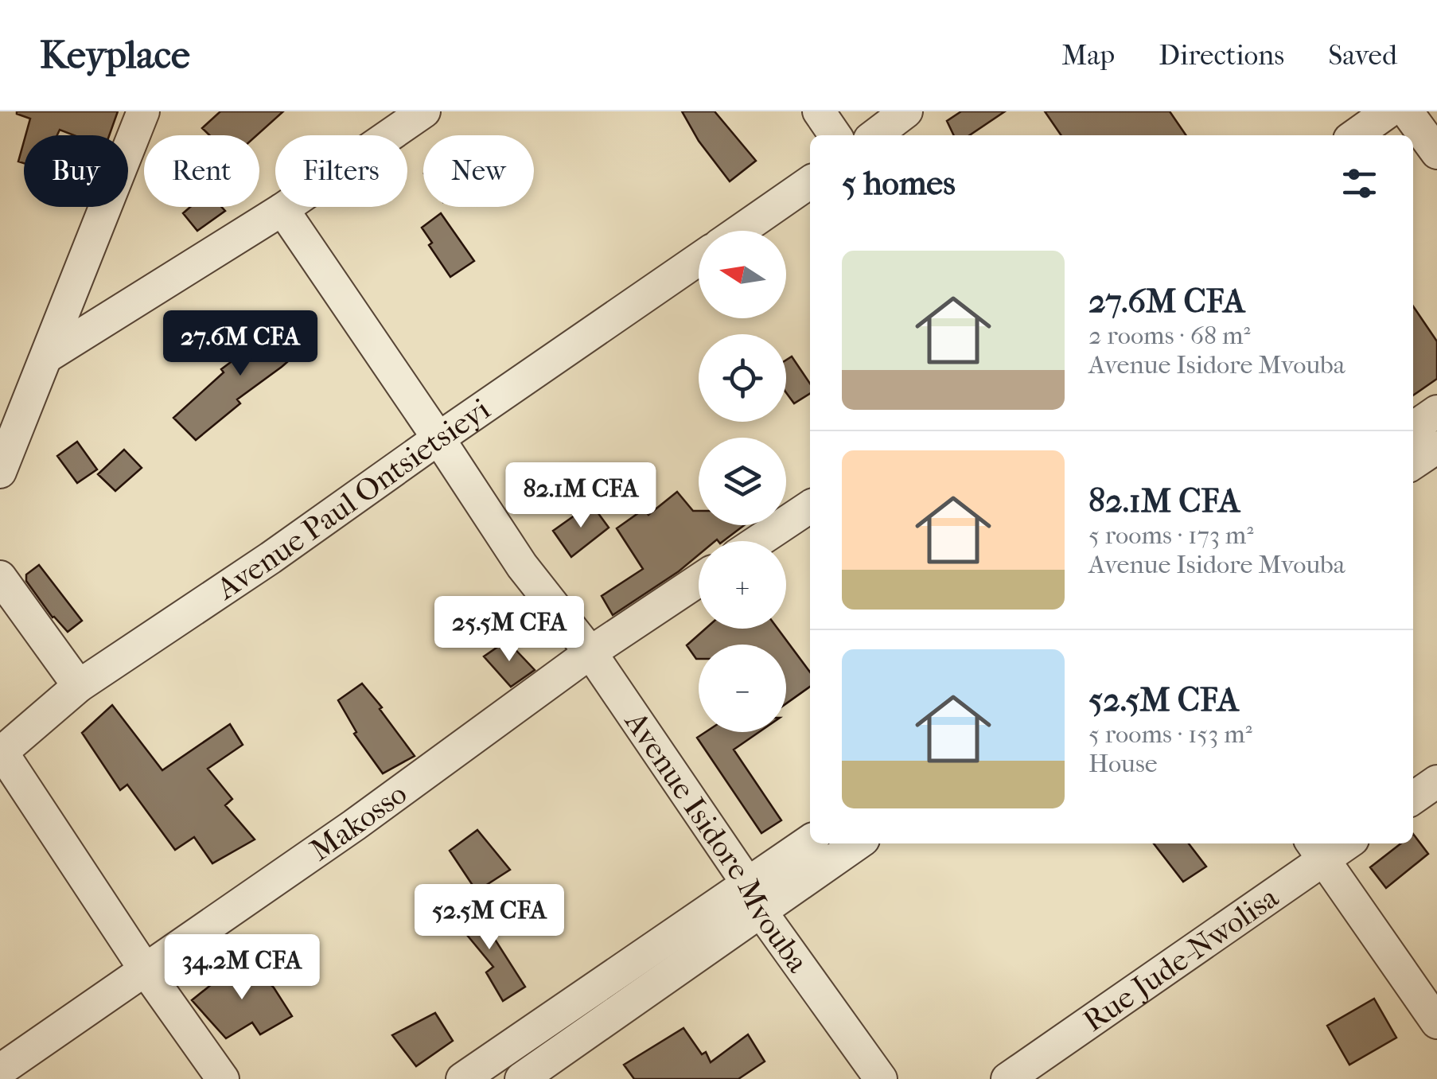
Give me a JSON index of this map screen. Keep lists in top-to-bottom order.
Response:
{
  "streets": {
    "street": [
      "Avenue Paul Ontsietsieyi",
      "Makosso",
      "Avenue Isidore Mvouba",
      "Rue Jude-Nwolisa"
    ]
  },
  "crossings": [
    ["Avenue Paul Ontsietsieyi", "Avenue Isidore Mvouba"],
    ["Makosso", "Avenue Isidore Mvouba"]
  ],
  "north": "left",
  "page": {
    "header": "Keyplace",
    "nav": ["Map", "Directions", "Saved"],
    "chip": [
      "Buy",
      "Rent",
      "Filters",
      "New"
    ],
    "heading": "5 homes",
    "map_buttons": ["+", "−"],
    "list": [
      {
        "name": "27.6M CFA",
        "note": "2 rooms · 68 m² · Avenue Isidore Mvouba"
      },
      {
        "name": "82.1M CFA",
        "note": "5 rooms · 173 m² · Avenue Isidore Mvouba"
      },
      {
        "name": "52.5M CFA",
        "note": "5 rooms · 153 m² · House"
      }
    ],
    "price": [
      "27.6M CFA",
      "82.1M CFA",
      "25.5M CFA",
      "52.5M CFA",
      "34.2M CFA"
    ]
  }
}
